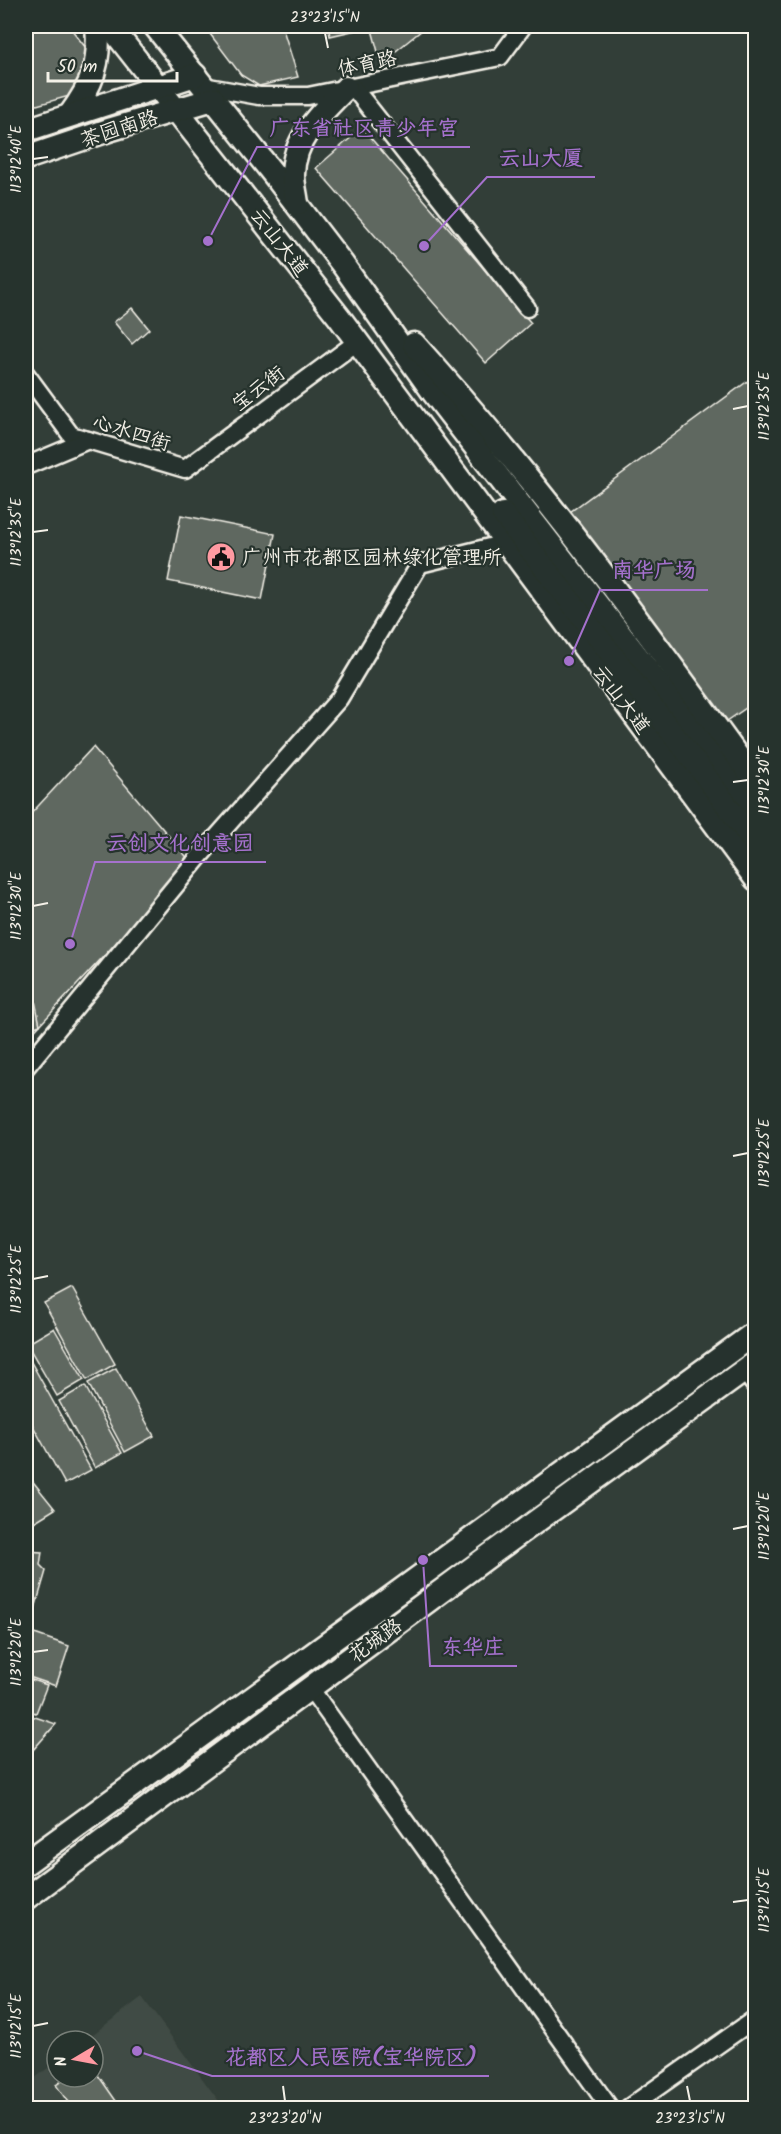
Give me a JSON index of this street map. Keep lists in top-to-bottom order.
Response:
{
  "streets": {
    "main road": ["茶园南路", "云山大道", "花城路"],
    "street": ["体育路", "宝云街", "心水四街"]
  },
  "crossings": [
    ["体育路", "茶园南路"],
    ["体育路", "云山大道"],
    ["茶园南路", "云山大道"],
    ["云山大道", "宝云街"],
    ["宝云街", "心水四街"]
  ],
  "places": {
    "other": [
      "广东省社区青少年宫",
      "云山大厦",
      "南华广场",
      "云创文化创意园",
      "东华庄",
      "花都区人民医院(宝华院区)"
    ],
    "public building": ["广州市花都区园林绿化管理所"]
  },
  "scale_bar": "50 m",
  "north": "left",
  "coordinates": [
    "23°23'15\"N",
    "113°12'40\"E",
    "113°12'35\"E",
    "113°12'30\"E",
    "113°12'25\"E",
    "113°12'20\"E",
    "113°12'15\"E",
    "23°23'20\"N"
  ]
}
